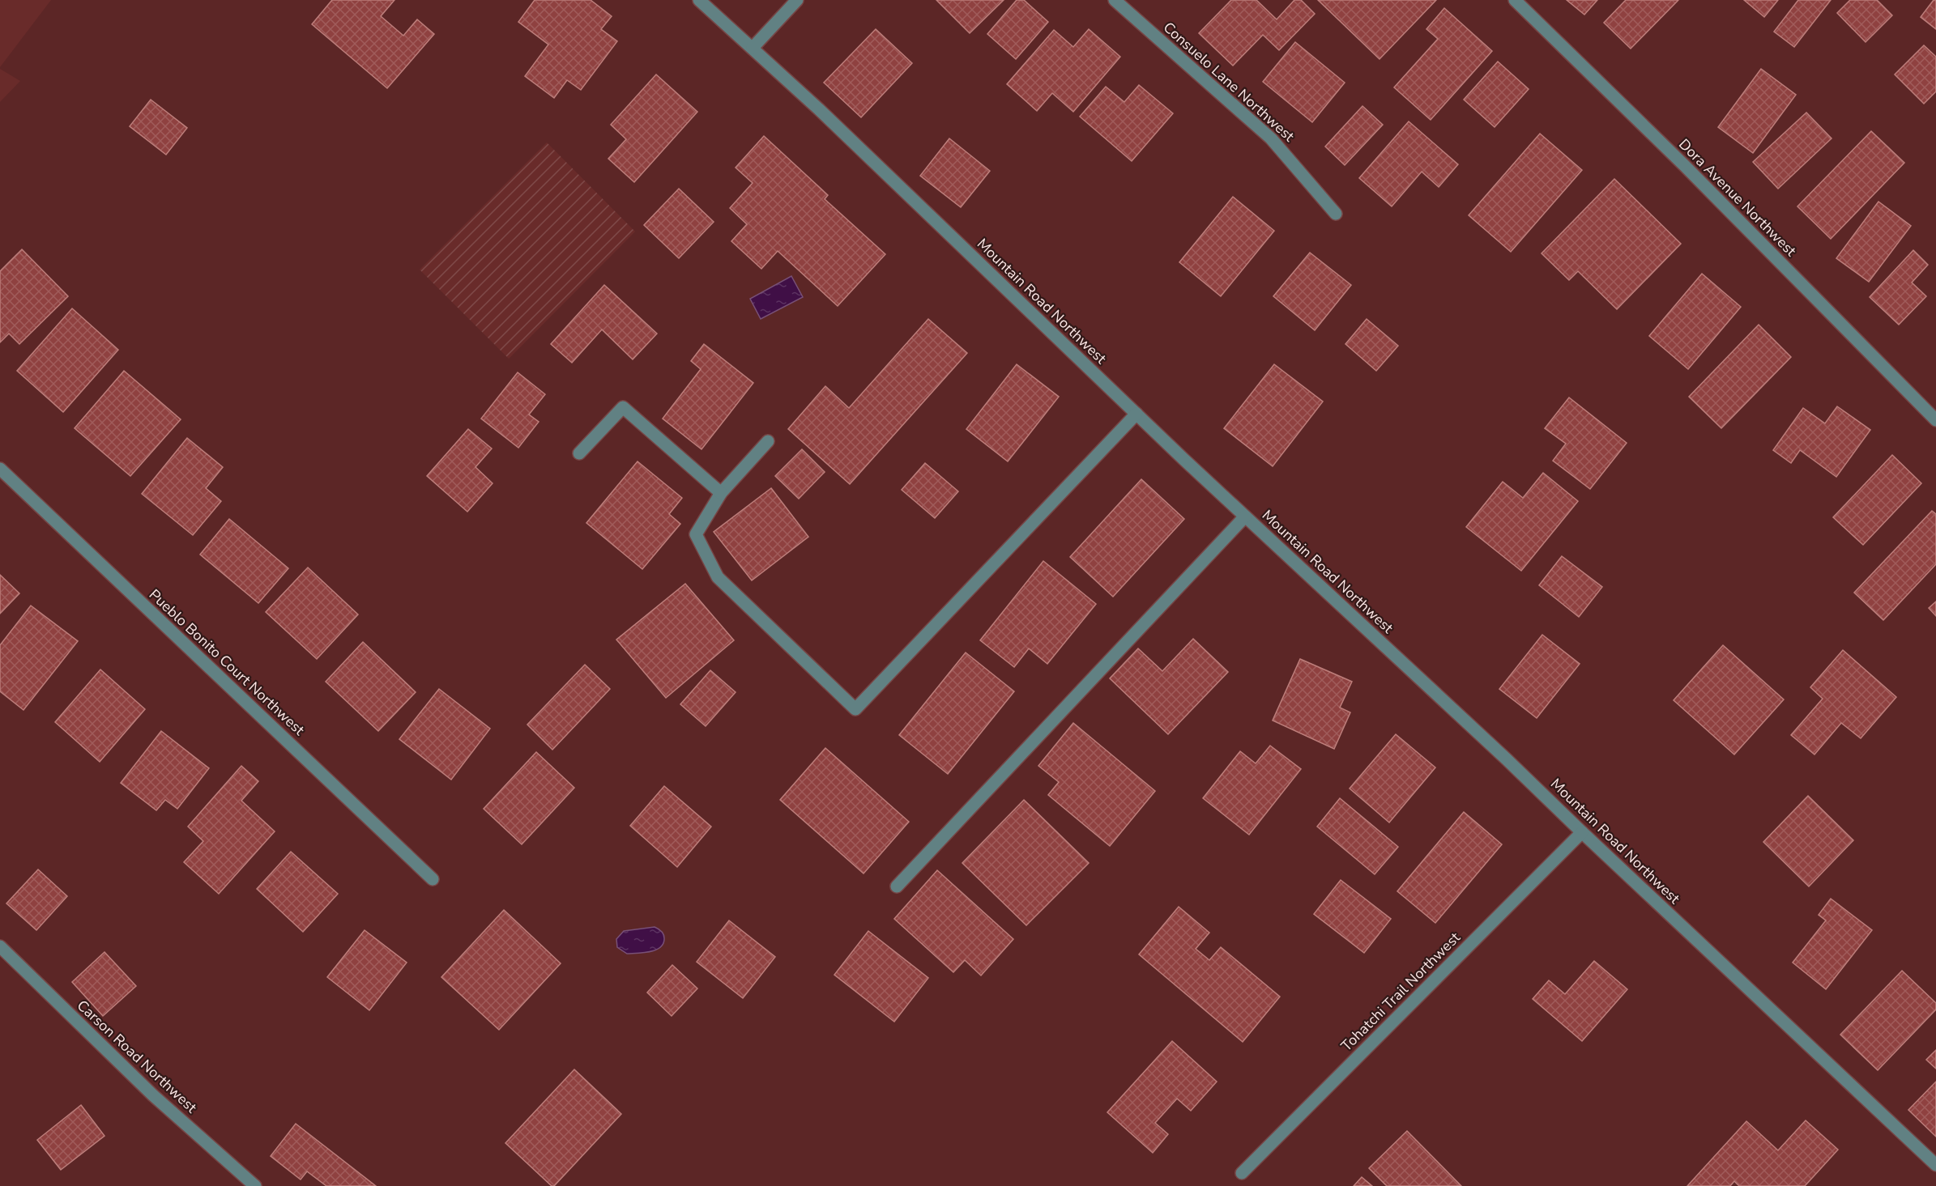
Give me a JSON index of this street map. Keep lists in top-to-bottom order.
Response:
{
  "streets": {
    "street": [
      "Consuelo Lane Northwest",
      "Dora Avenue Northwest",
      "Mountain Road Northwest",
      "Pueblo Bonito Court Northwest",
      "Tohatchi Trail Northwest",
      "Carson Road Northwest"
    ]
  },
  "crossings": [
    ["Mountain Road Northwest", "Tohatchi Trail Northwest"]
  ]
}
